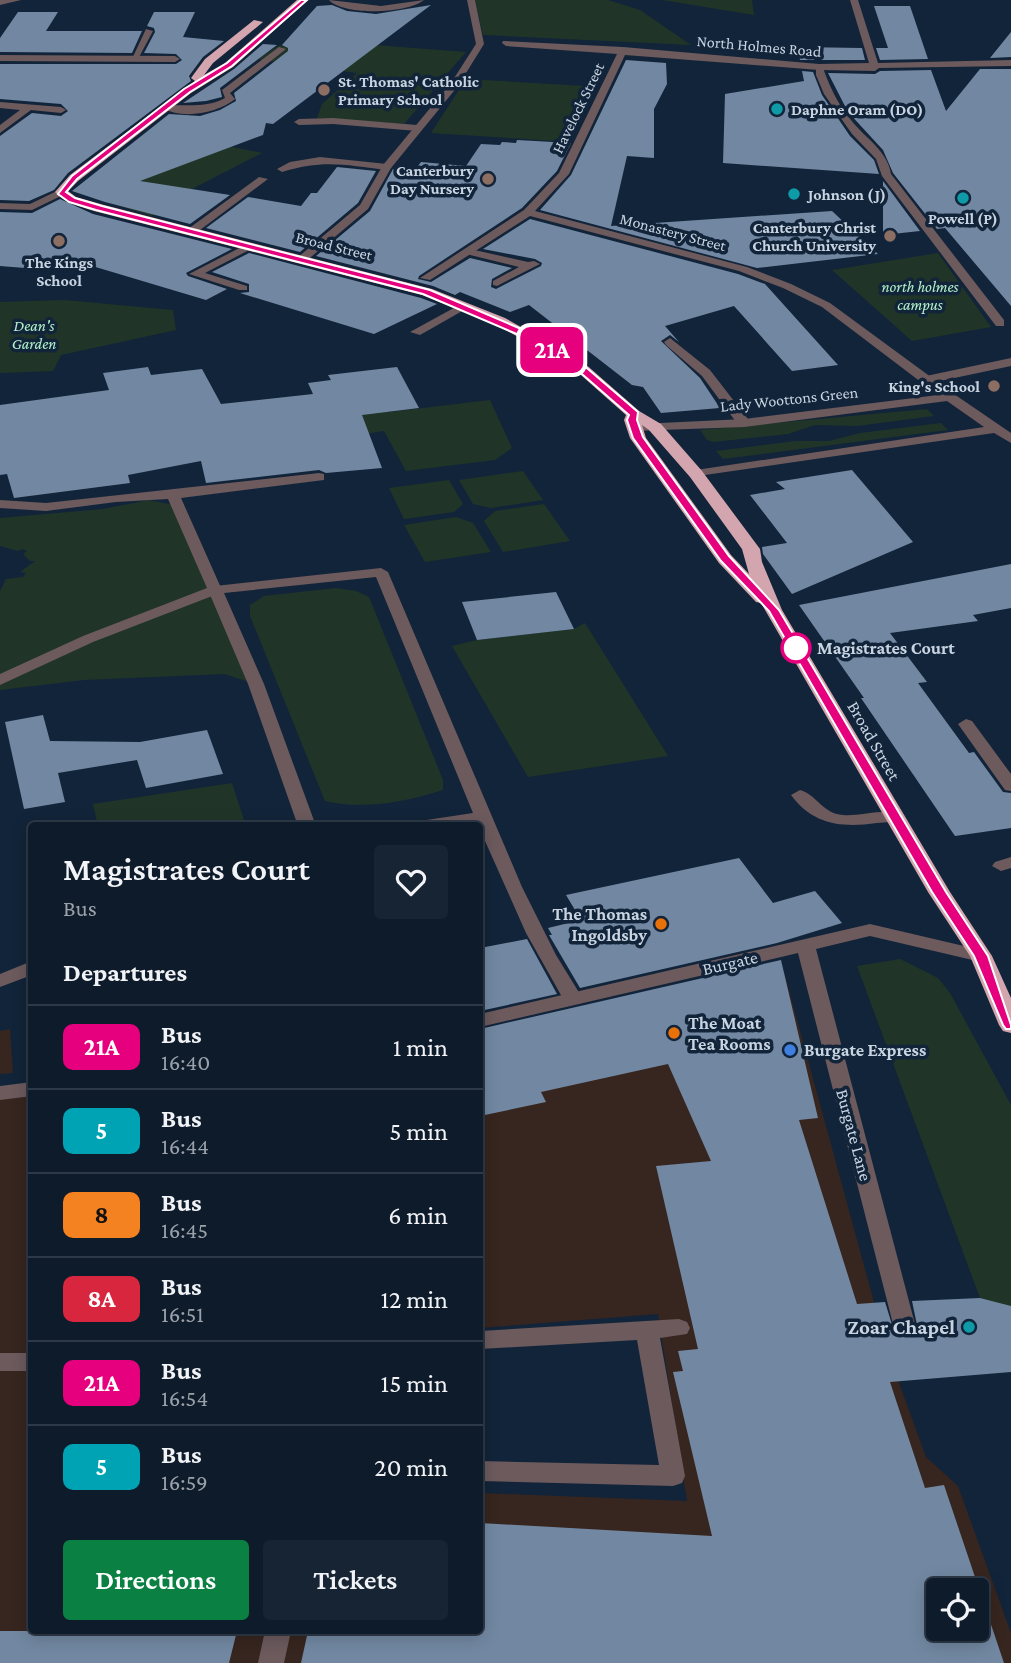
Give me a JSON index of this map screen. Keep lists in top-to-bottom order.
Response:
{
  "streets": {
    "highway": ["Broad Street"],
    "street": [
      "North Holmes Road",
      "Havelock Street",
      "Monastery Street",
      "Lady Woottons Green",
      "Burgate",
      "Burgate Lane"
    ]
  },
  "crossings": [
    ["North Holmes Road", "Havelock Street"],
    ["Havelock Street", "Monastery Street"],
    ["Monastery Street", "Lady Woottons Green"],
    ["Broad Street", "Lady Woottons Green"],
    ["Broad Street", "Burgate"],
    ["Burgate", "Burgate Lane"]
  ],
  "parks": ["north holmes campus", "Dean's Garden"],
  "places": [
    "St. Thomas' Catholic Primary School",
    "Daphne Oram (DO)",
    "Canterbury Day Nursery",
    "Johnson (J)",
    "Powell (P)",
    "Canterbury Christ Church University",
    "The Kings School",
    "King's School",
    "Magistrates Court",
    "The Thomas Ingoldsby",
    "The Moat Tea Rooms",
    "Burgate Express",
    "Zoar Chapel"
  ],
  "lines": ["bus line 21A"],
  "page": {
    "on_map": "21A",
    "heading": [
      ["Magistrates Court", "Bus"],
      "Departures"
    ],
    "list": [
      {
        "mark": "21A",
        "name": "Bus",
        "note": "16:40",
        "value": "1 min"
      },
      {
        "mark": "5",
        "name": "Bus",
        "note": "16:44",
        "value": "5 min"
      },
      {
        "mark": "8",
        "name": "Bus",
        "note": "16:45",
        "value": "6 min"
      },
      {
        "mark": "8A",
        "name": "Bus",
        "note": "16:51",
        "value": "12 min"
      },
      {
        "mark": "21A",
        "name": "Bus",
        "note": "16:54",
        "value": "15 min"
      },
      {
        "mark": "5",
        "name": "Bus",
        "note": "16:59",
        "value": "20 min"
      }
    ],
    "buttons": ["Directions", "Tickets"]
  }
}
